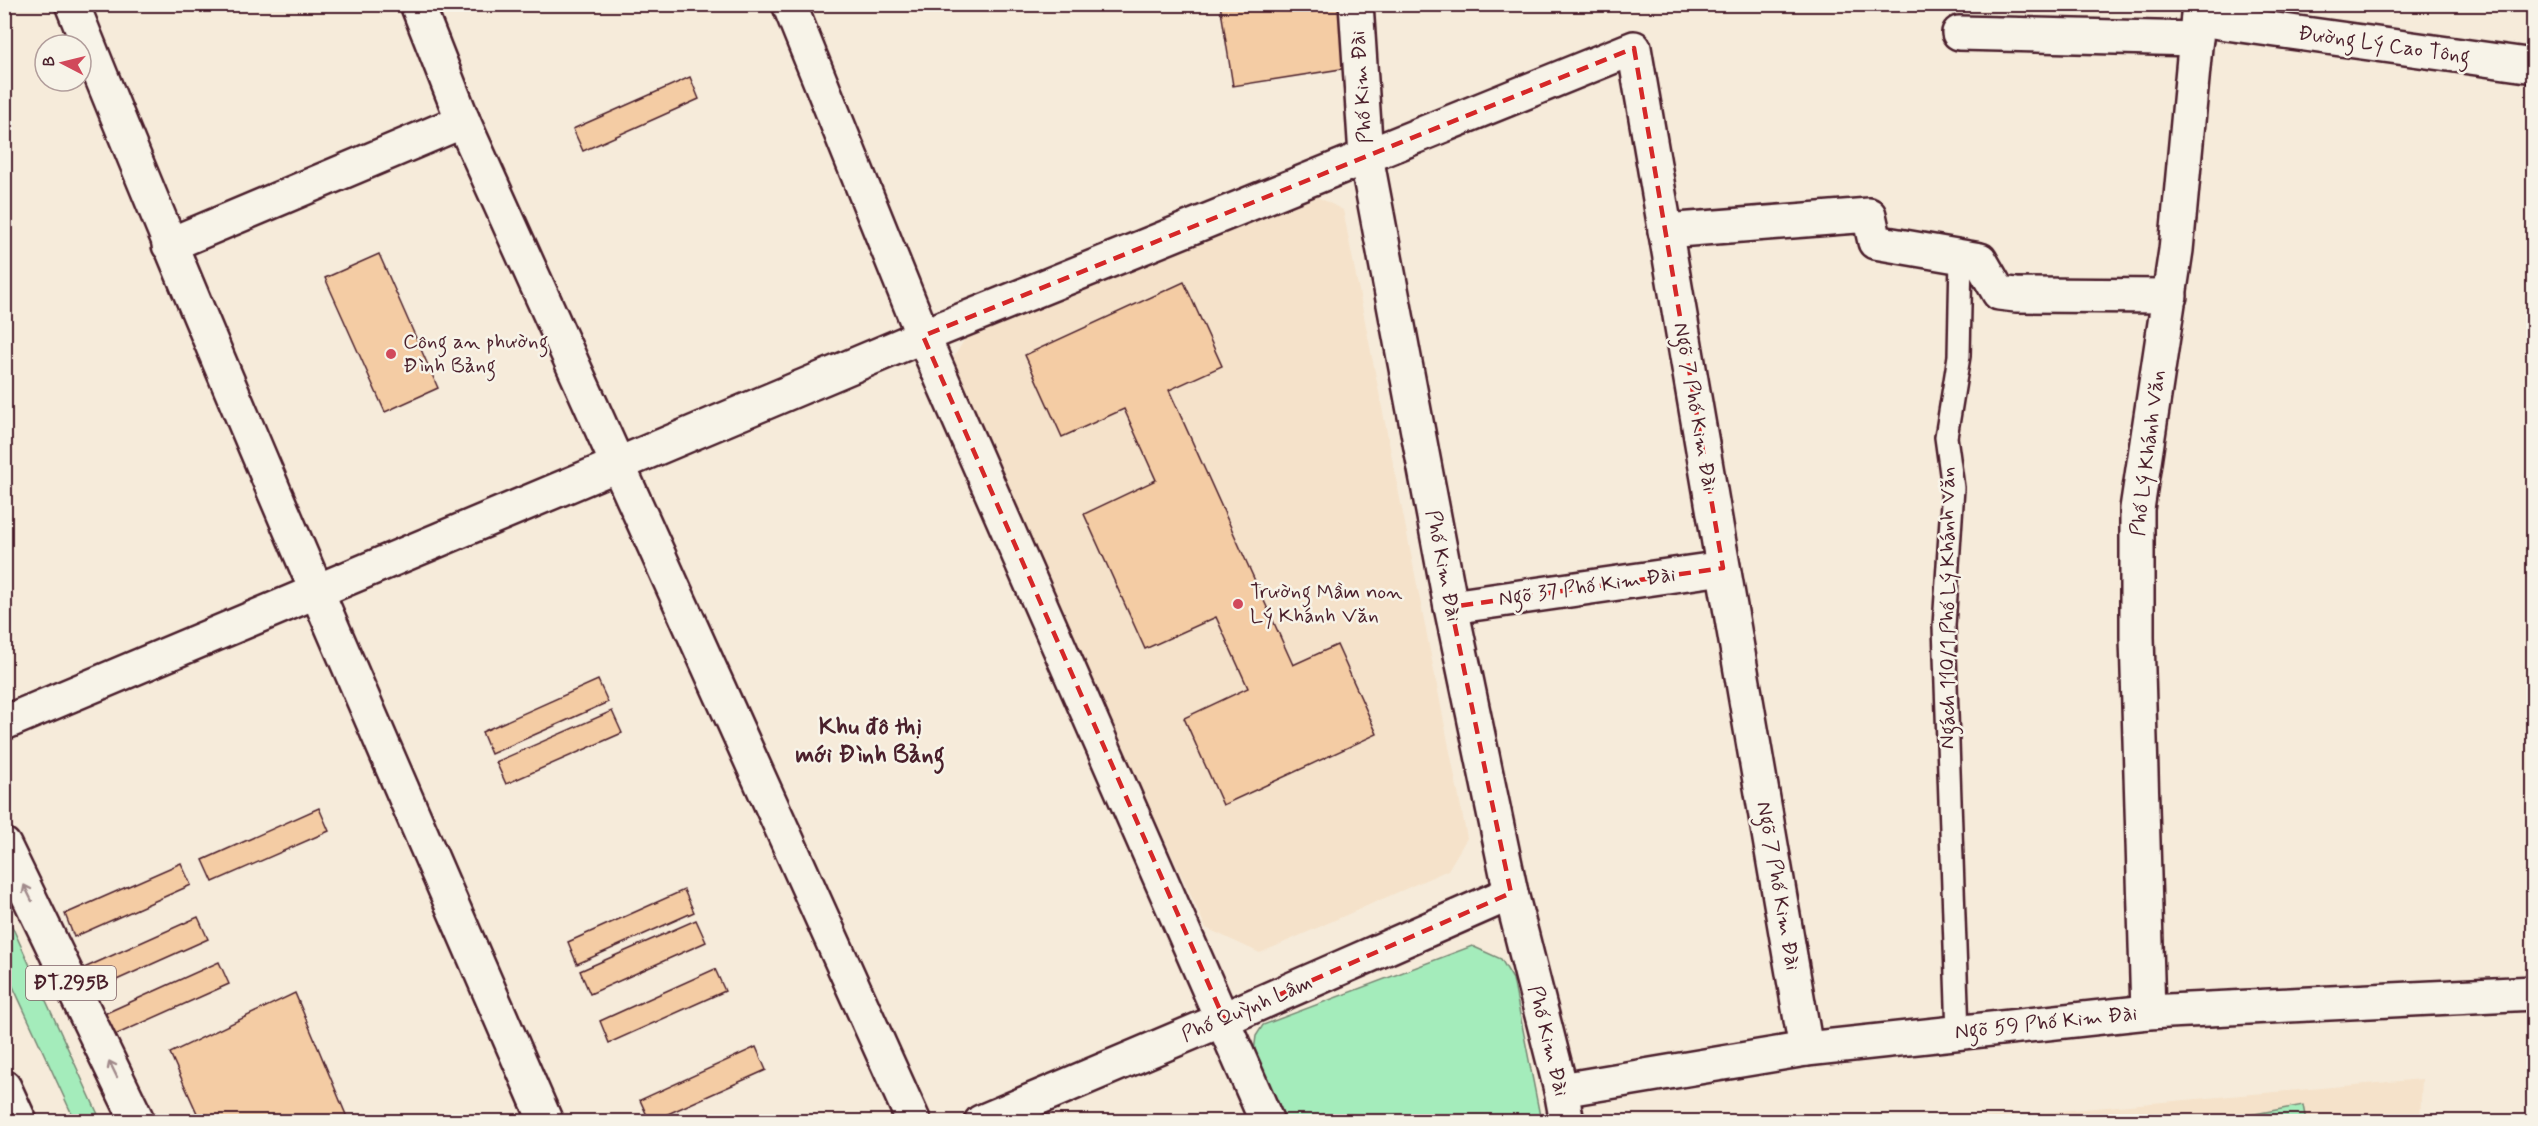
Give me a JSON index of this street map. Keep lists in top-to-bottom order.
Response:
{
  "streets": {
    "street": [
      "Đường Lý Cao Tông",
      "Phố Kim Đài",
      "Ngõ 7 Phố Kim Đài",
      "Phố Lý Khánh Văn",
      "Ngõ 37 Phố Kim Đài",
      "ĐT.295B",
      "Phố Quỳnh Lâm",
      "Ngõ 59 Phố Kim Đài"
    ],
    "lane": ["Ngách 110/1 Phố Lý Khánh Văn"]
  },
  "crossings": [
    ["Đường Lý Cao Tông", "Phố Lý Khánh Văn"],
    ["Phố Kim Đài", "Ngõ 7 Phố Kim Đài"],
    ["Phố Kim Đài", "Ngõ 37 Phố Kim Đài"],
    ["Phố Kim Đài", "Phố Quỳnh Lâm"],
    ["Phố Kim Đài", "Ngõ 59 Phố Kim Đài"],
    ["Ngõ 7 Phố Kim Đài", "Ngõ 37 Phố Kim Đài"],
    ["Ngõ 7 Phố Kim Đài", "Ngõ 59 Phố Kim Đài"],
    ["Phố Lý Khánh Văn", "Ngõ 59 Phố Kim Đài"],
    ["Ngách 110/1 Phố Lý Khánh Văn", "Ngõ 59 Phố Kim Đài"]
  ],
  "districts": ["Khu đô thị mới Đình Bảng"],
  "places": ["Công an phường Đình Bảng", "Trường Mầm non Lý Khánh Văn"],
  "north": "left"
}
